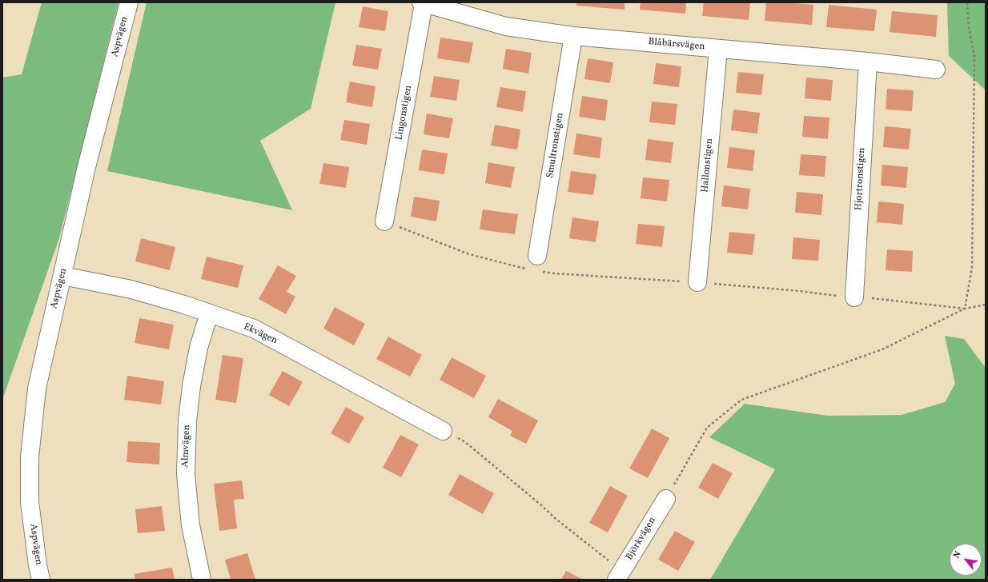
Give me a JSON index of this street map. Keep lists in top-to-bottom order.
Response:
{
  "streets": {
    "street": [
      "Aspvägen",
      "Blåbärsvägen",
      "Lingonstigen",
      "Smultronstigen",
      "Hallonstigen",
      "Hjortronstigen",
      "Ekvägen",
      "Almvägen",
      "Björkvägen"
    ]
  },
  "crossings": [
    ["Aspvägen", "Ekvägen"],
    ["Blåbärsvägen", "Lingonstigen"],
    ["Blåbärsvägen", "Smultronstigen"],
    ["Blåbärsvägen", "Hallonstigen"],
    ["Blåbärsvägen", "Hjortronstigen"],
    ["Ekvägen", "Almvägen"]
  ],
  "north": "top left"
}
